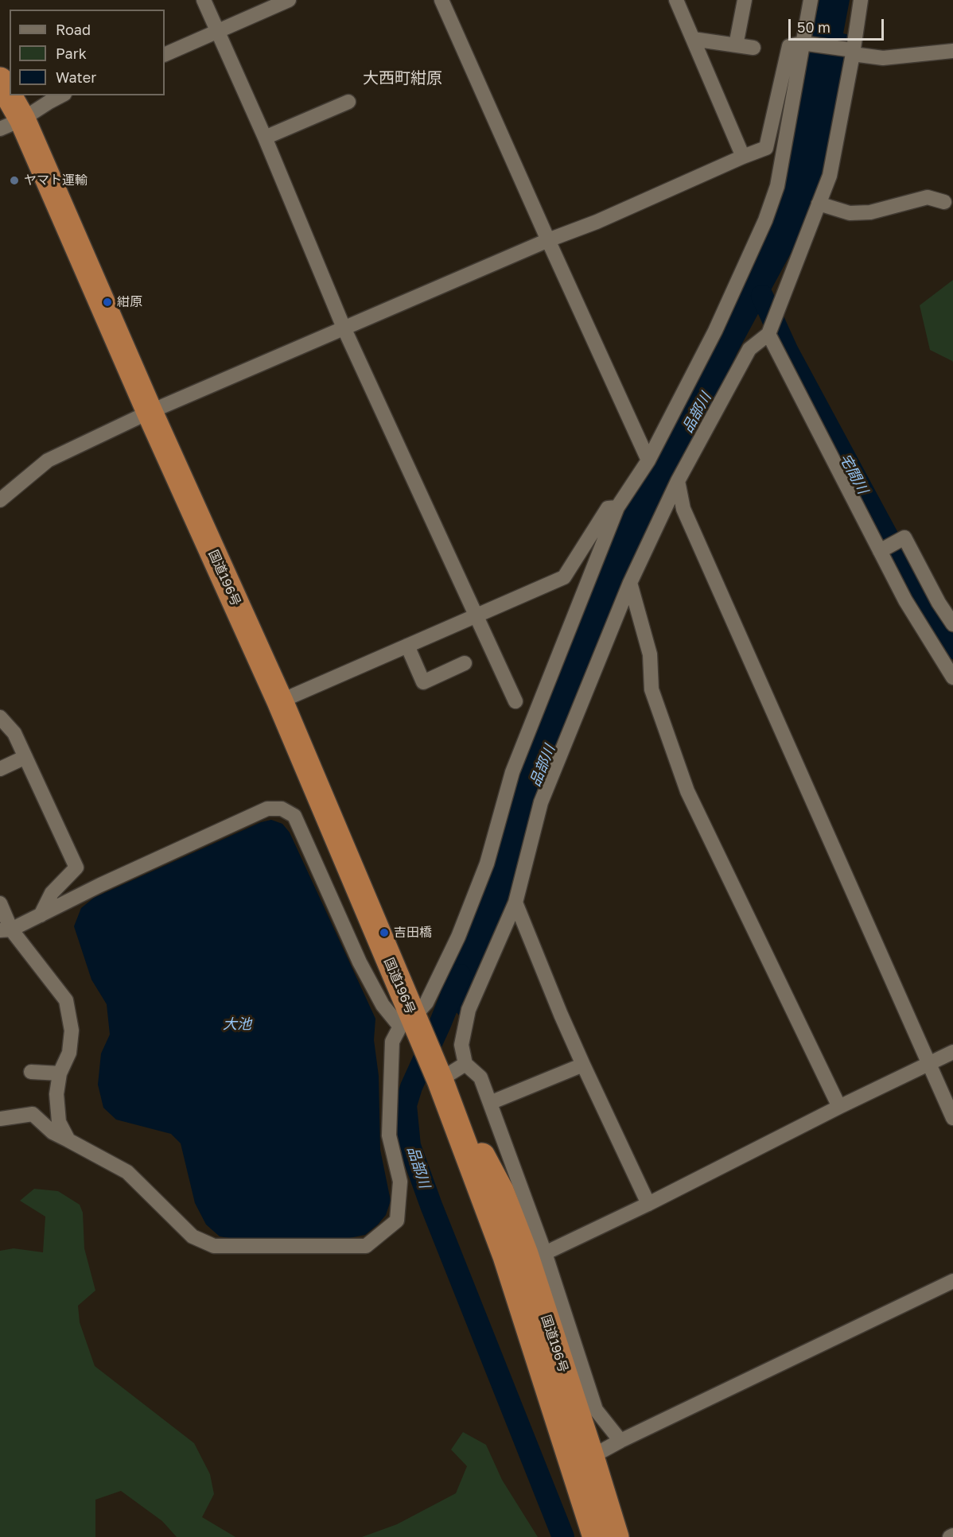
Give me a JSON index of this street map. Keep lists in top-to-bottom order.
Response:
{
  "streets": {
    "highway": ["国道196号"]
  },
  "districts": ["大西町紺原"],
  "water": ["品部川", "宅間川", "大池"],
  "places": ["ヤマト運輸", "紺原", "吉田橋"],
  "legend": ["Road", "Park", "Water"],
  "scale_bar": "50 m"
}
